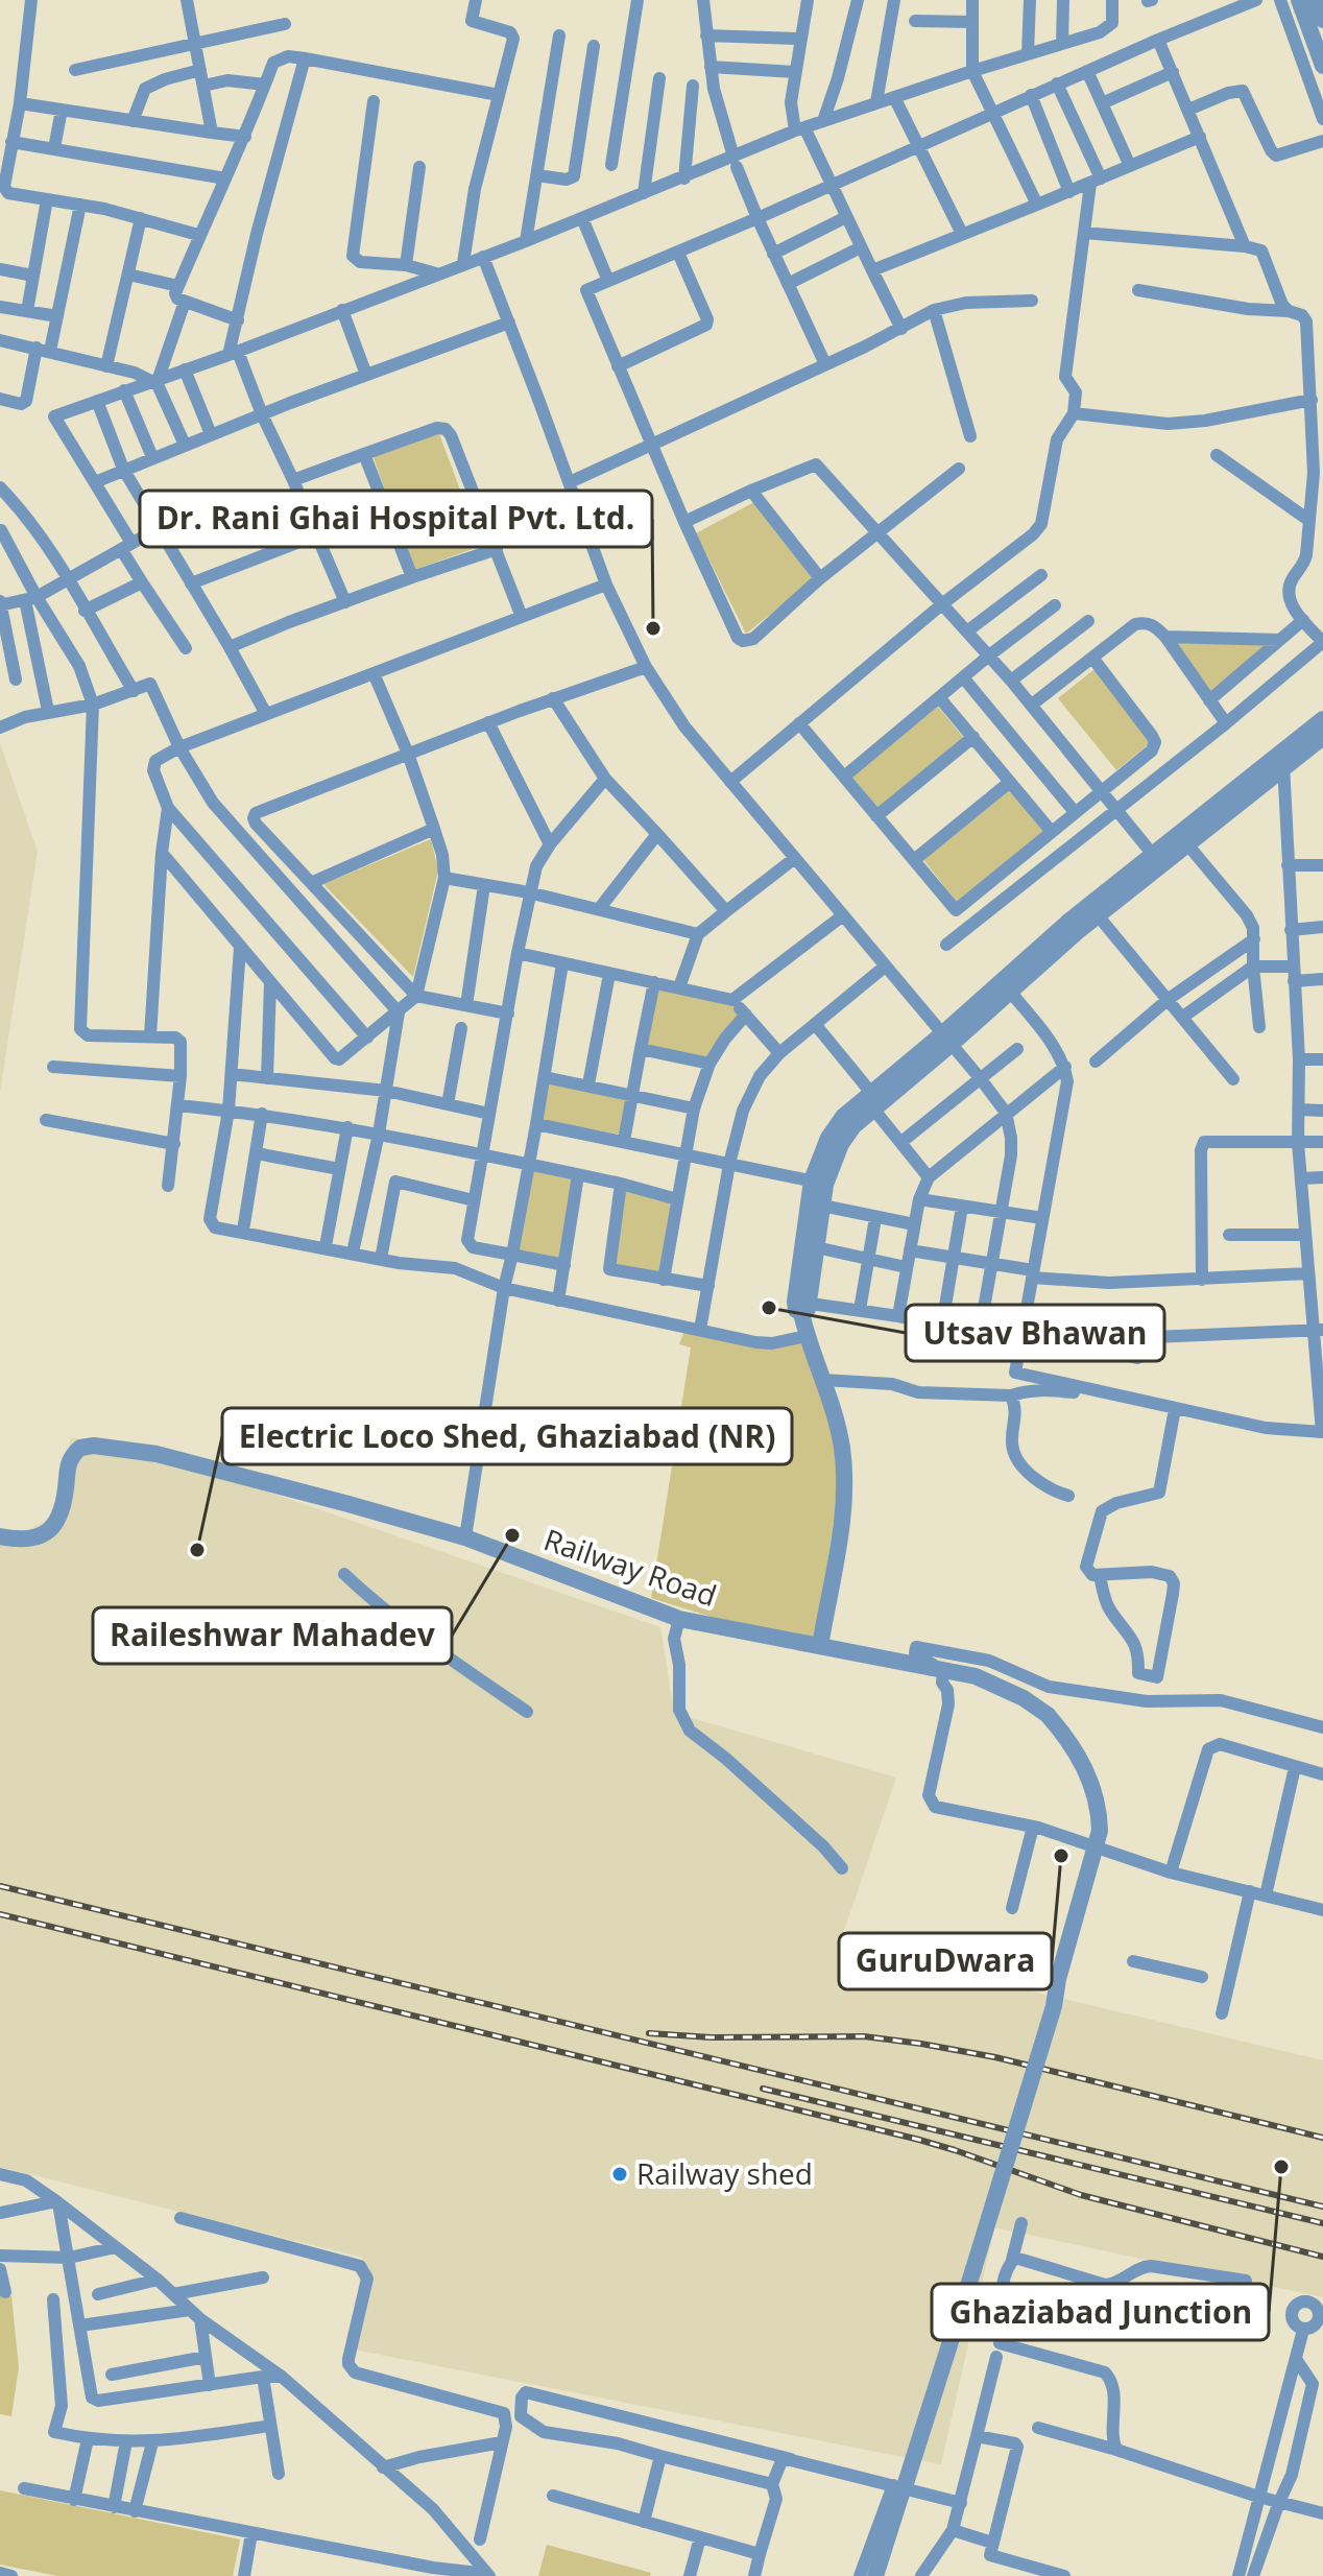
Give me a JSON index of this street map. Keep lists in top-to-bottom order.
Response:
{
  "streets": {
    "street": ["Railway Road"]
  },
  "places": [
    "Dr. Rani Ghai Hospital Pvt. Ltd.",
    "Utsav Bhawan",
    "Raileshwar Mahadev",
    "Electric Loco Shed, Ghaziabad (NR)",
    "GuruDwara",
    "Ghaziabad Junction",
    "Railway shed"
  ]
}
